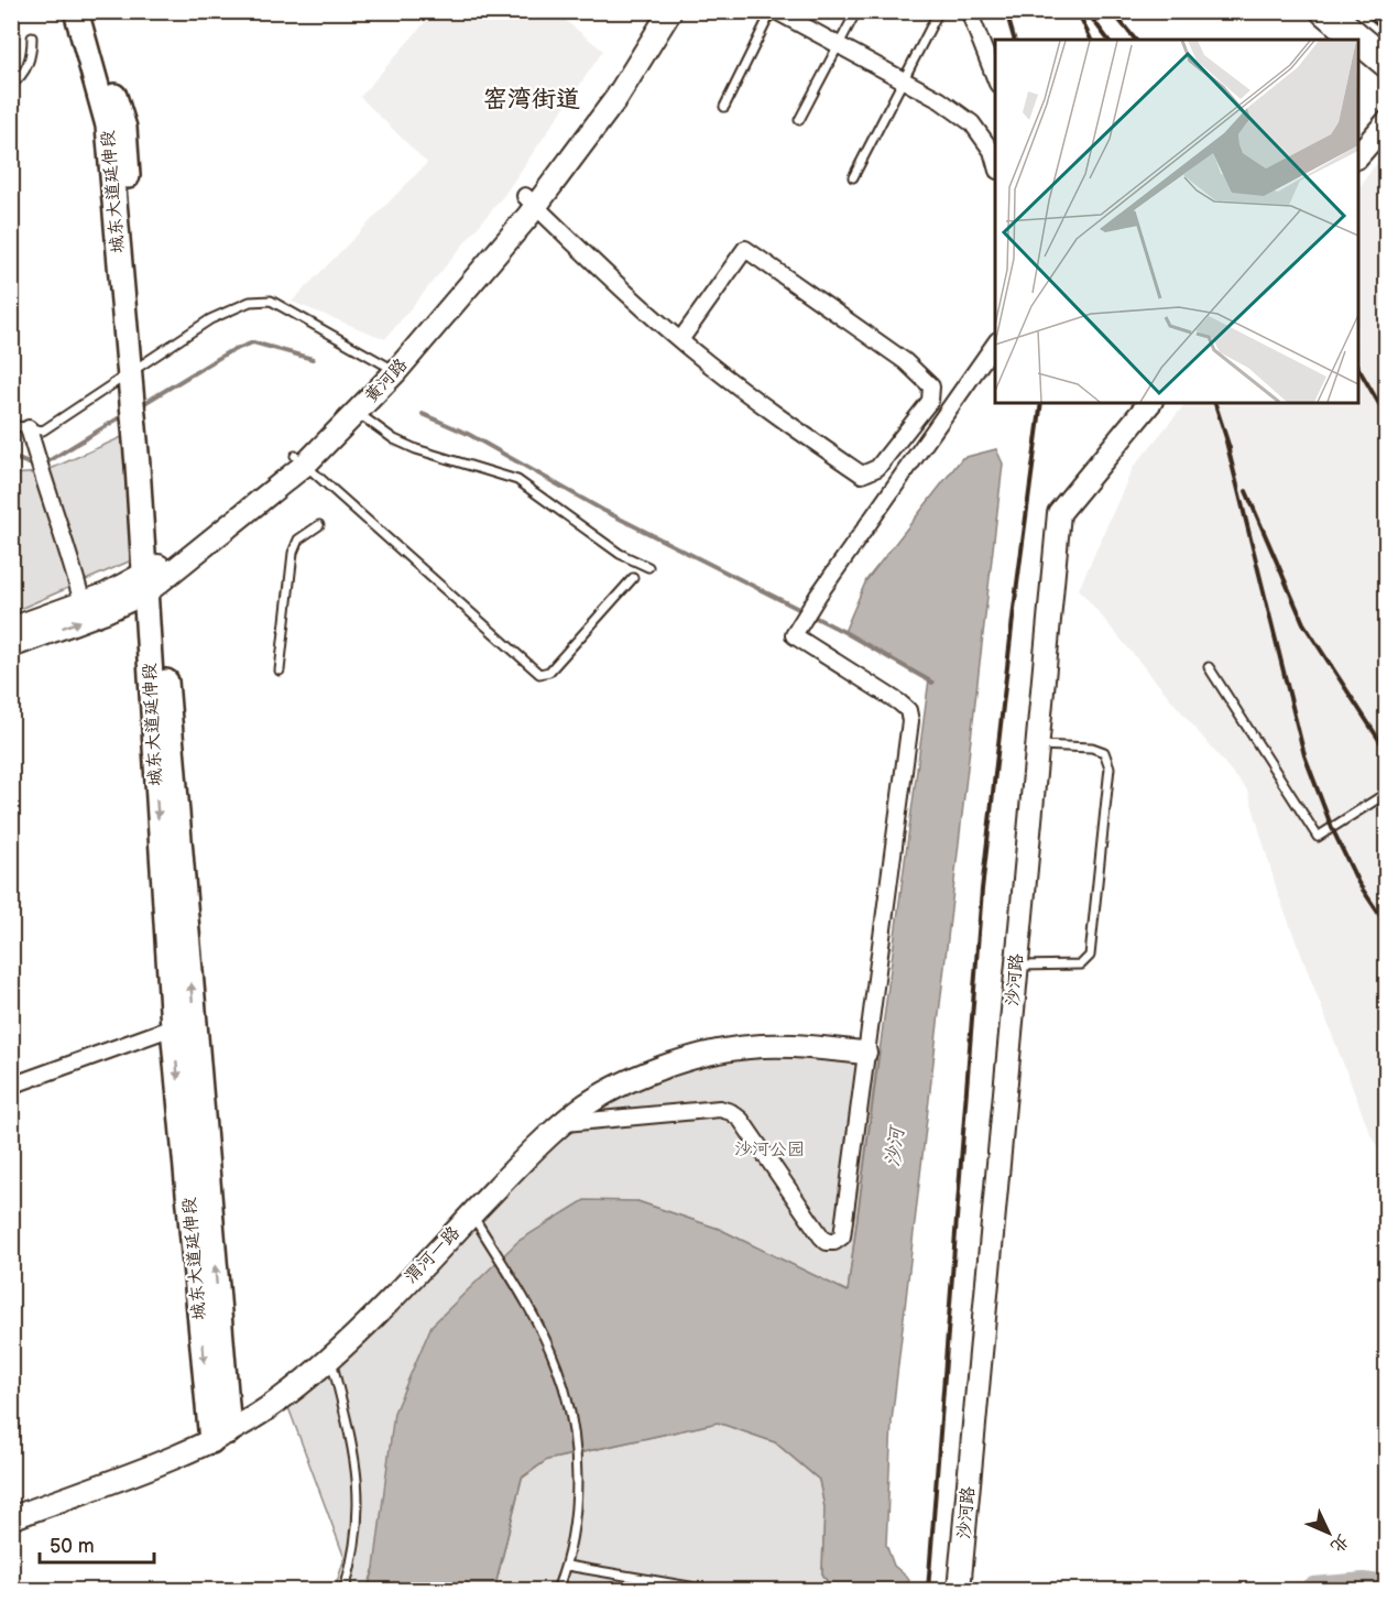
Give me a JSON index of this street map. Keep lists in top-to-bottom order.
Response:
{
  "streets": {
    "main road": [
      "城东大道延伸段",
      "黄河路",
      "沙河路",
      "渭河一路"
    ]
  },
  "crossings": [
    ["城东大道延伸段", "黄河路"],
    ["城东大道延伸段", "渭河一路"]
  ],
  "districts": ["窑湾街道"],
  "water": ["沙河"],
  "parks": ["沙河公园"],
  "scale_bar": "50 m",
  "north": "bottom right"
}
